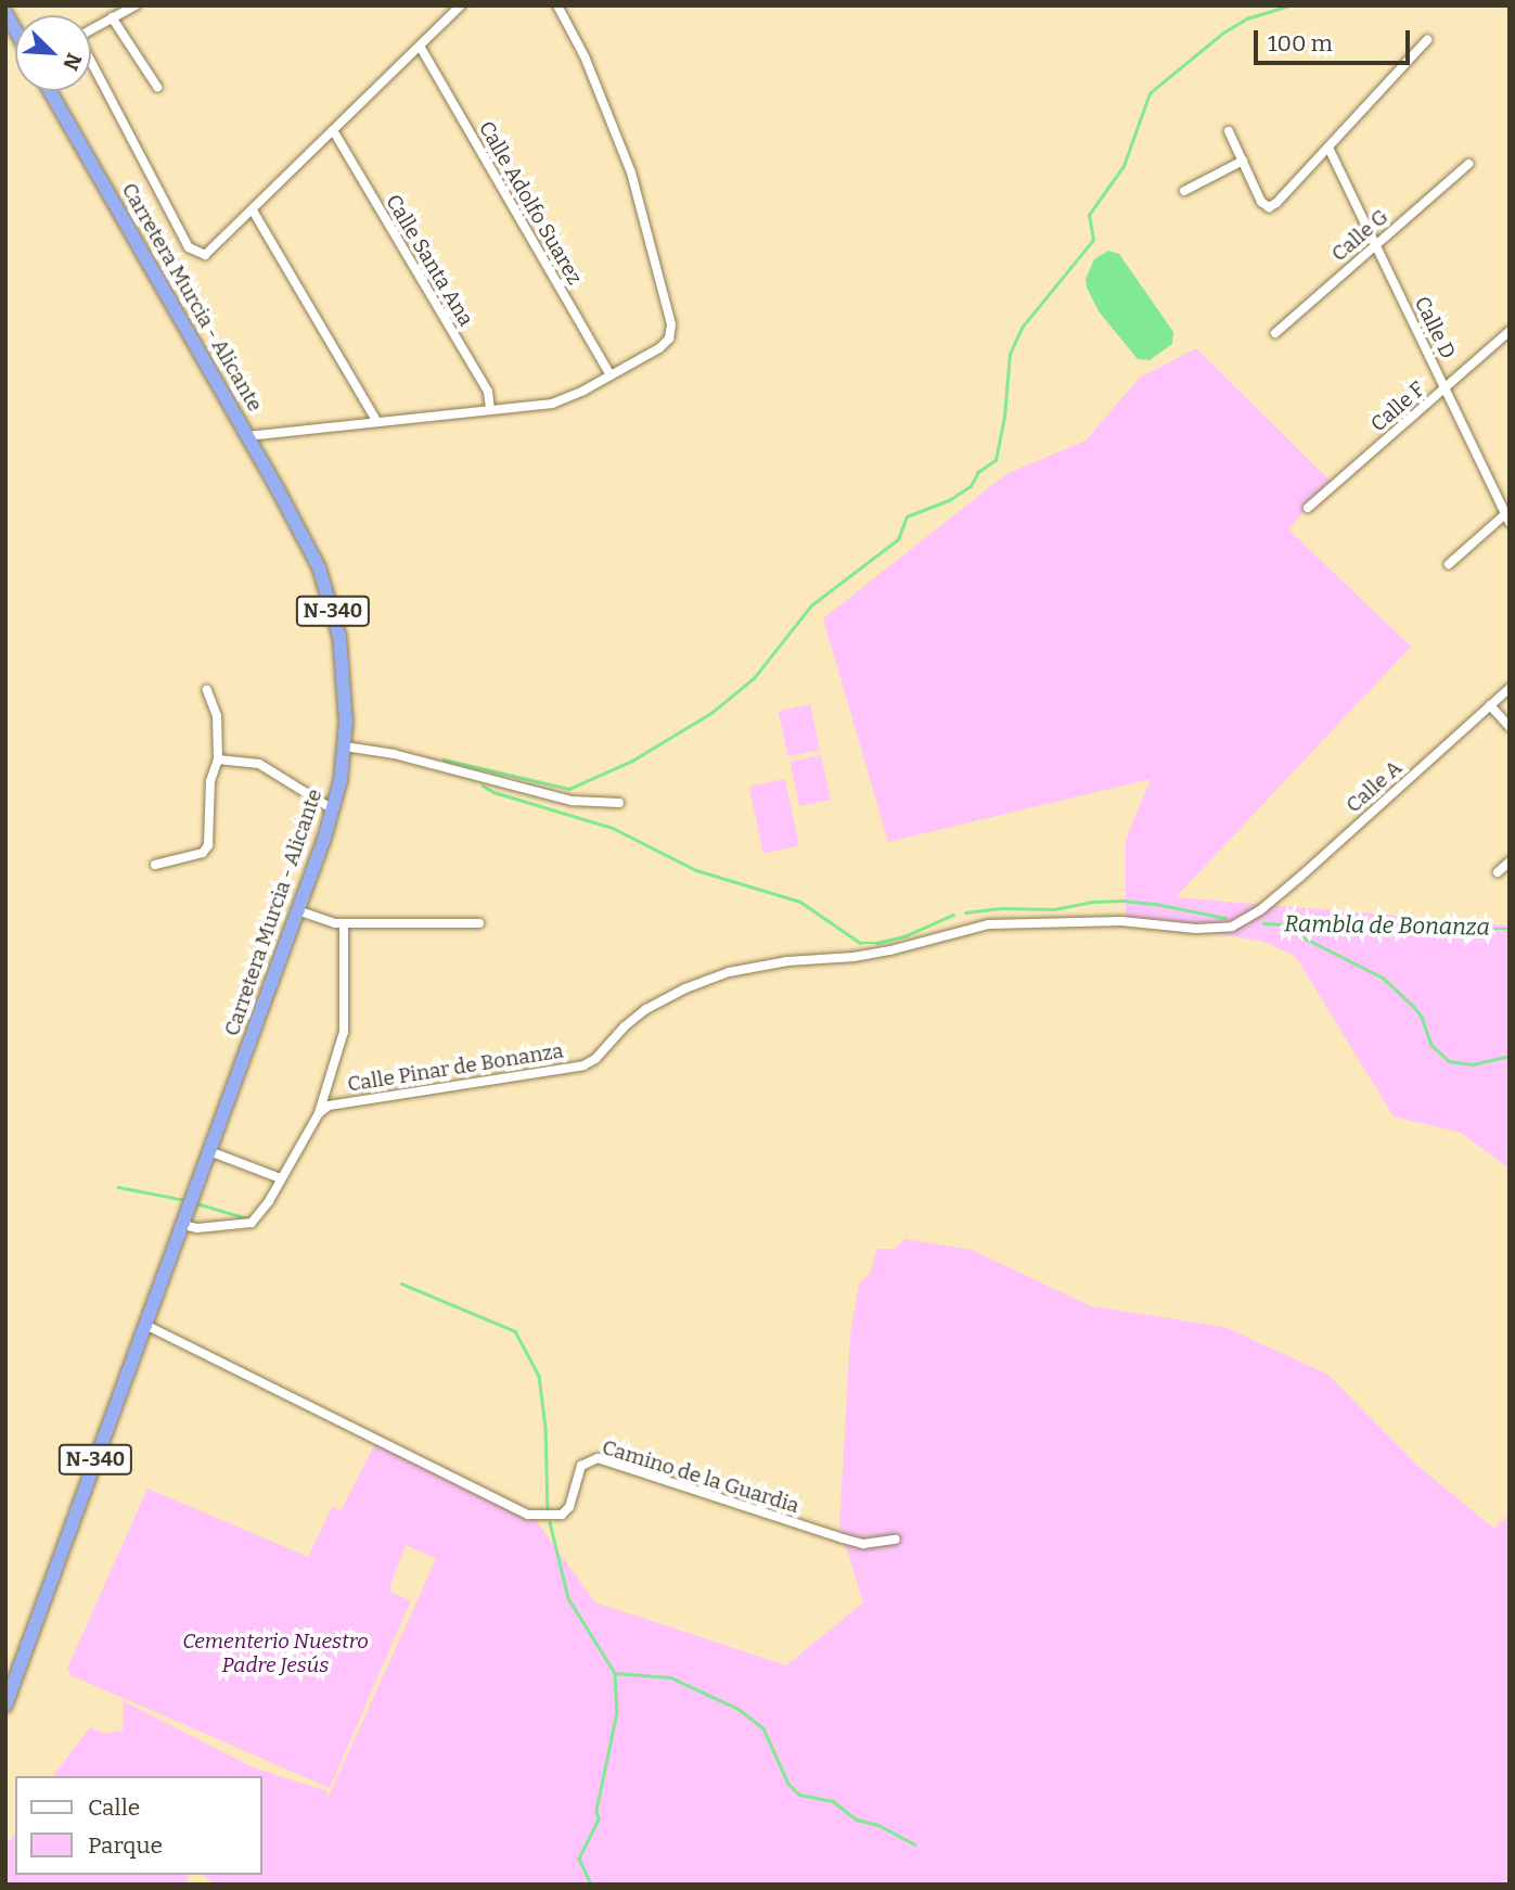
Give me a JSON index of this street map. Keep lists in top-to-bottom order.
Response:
{
  "streets": {
    "highway": ["Carretera Murcia - Alicante", "N-340"],
    "street": [
      "Calle Adolfo Suarez",
      "Calle G",
      "Calle Santa Ana",
      "Calle D",
      "Calle F",
      "Calle A",
      "Calle Pinar de Bonanza",
      "Camino de la Guardia"
    ]
  },
  "crossings": [
    ["Calle G", "Calle D"],
    ["Carretera Murcia - Alicante", "Camino de la Guardia"],
    ["Calle D", "Calle F"],
    ["Calle A", "Calle Pinar de Bonanza"]
  ],
  "water": ["Rambla de Bonanza"],
  "parks": ["Cementerio Nuestro Padre Jesús"],
  "legend": ["Calle", "Parque"],
  "scale_bar": "100 m",
  "north": "bottom right"
}
